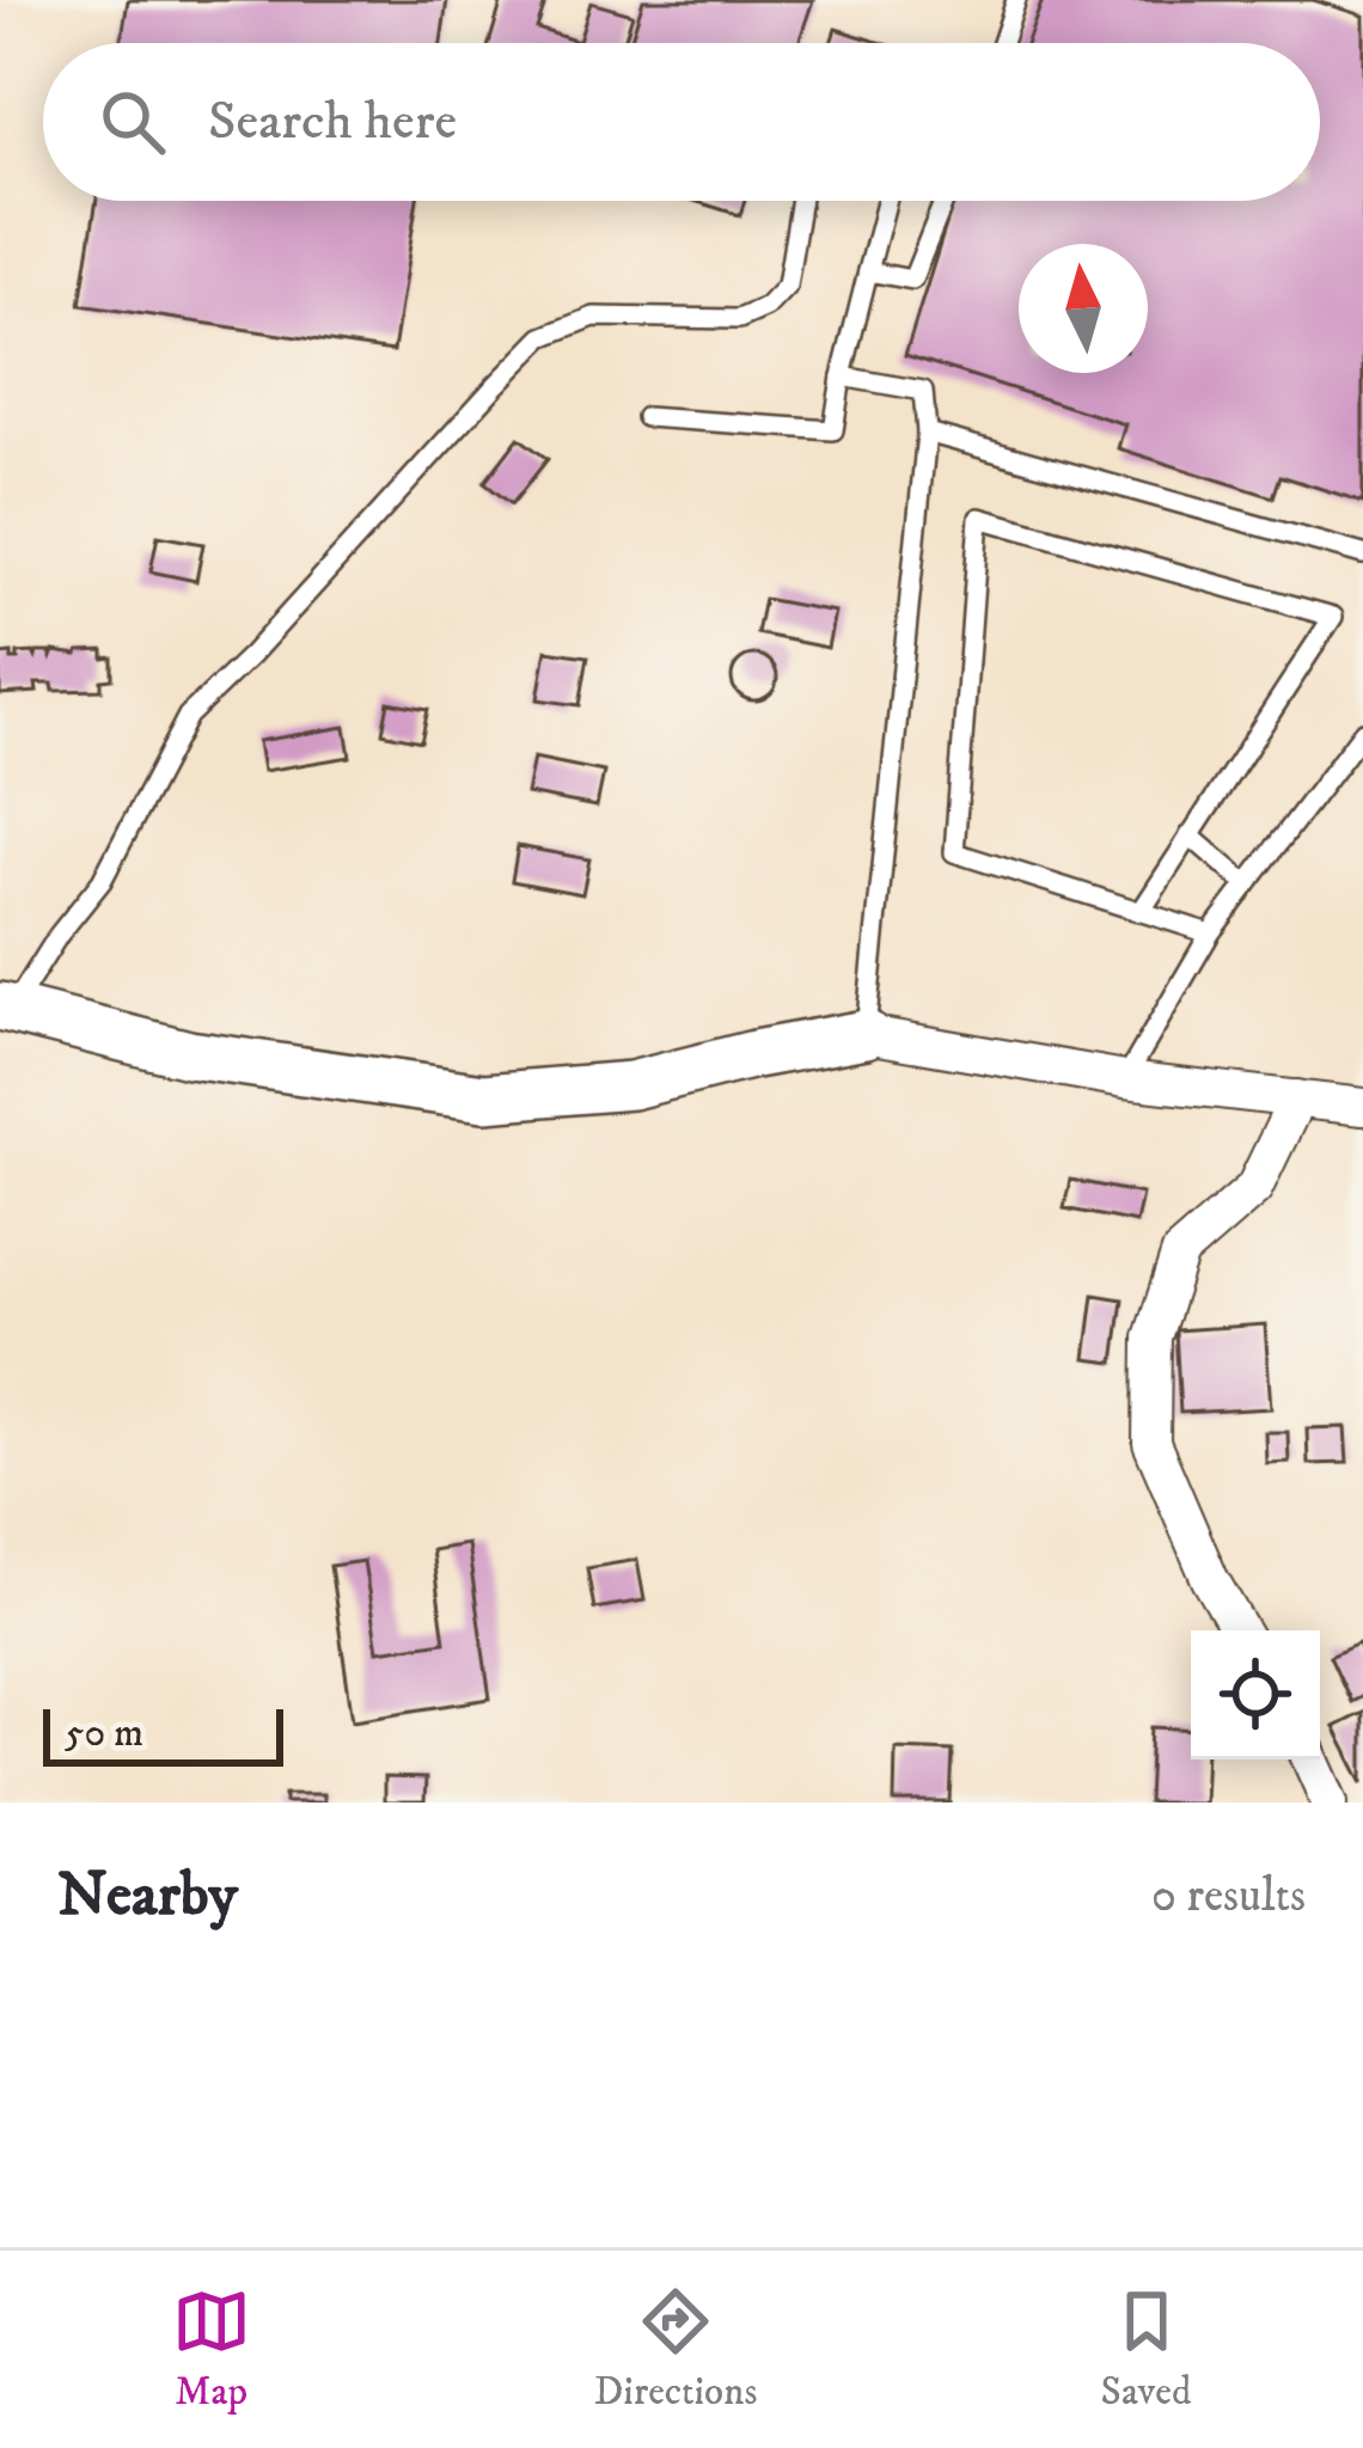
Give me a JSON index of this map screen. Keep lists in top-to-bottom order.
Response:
{
  "scale_bar": "50 m",
  "north": "top",
  "page": {
    "search": "Search here",
    "scale": "50 m",
    "heading": ["Nearby", "0 results"],
    "nav": ["Map", "Directions", "Saved"]
  }
}
